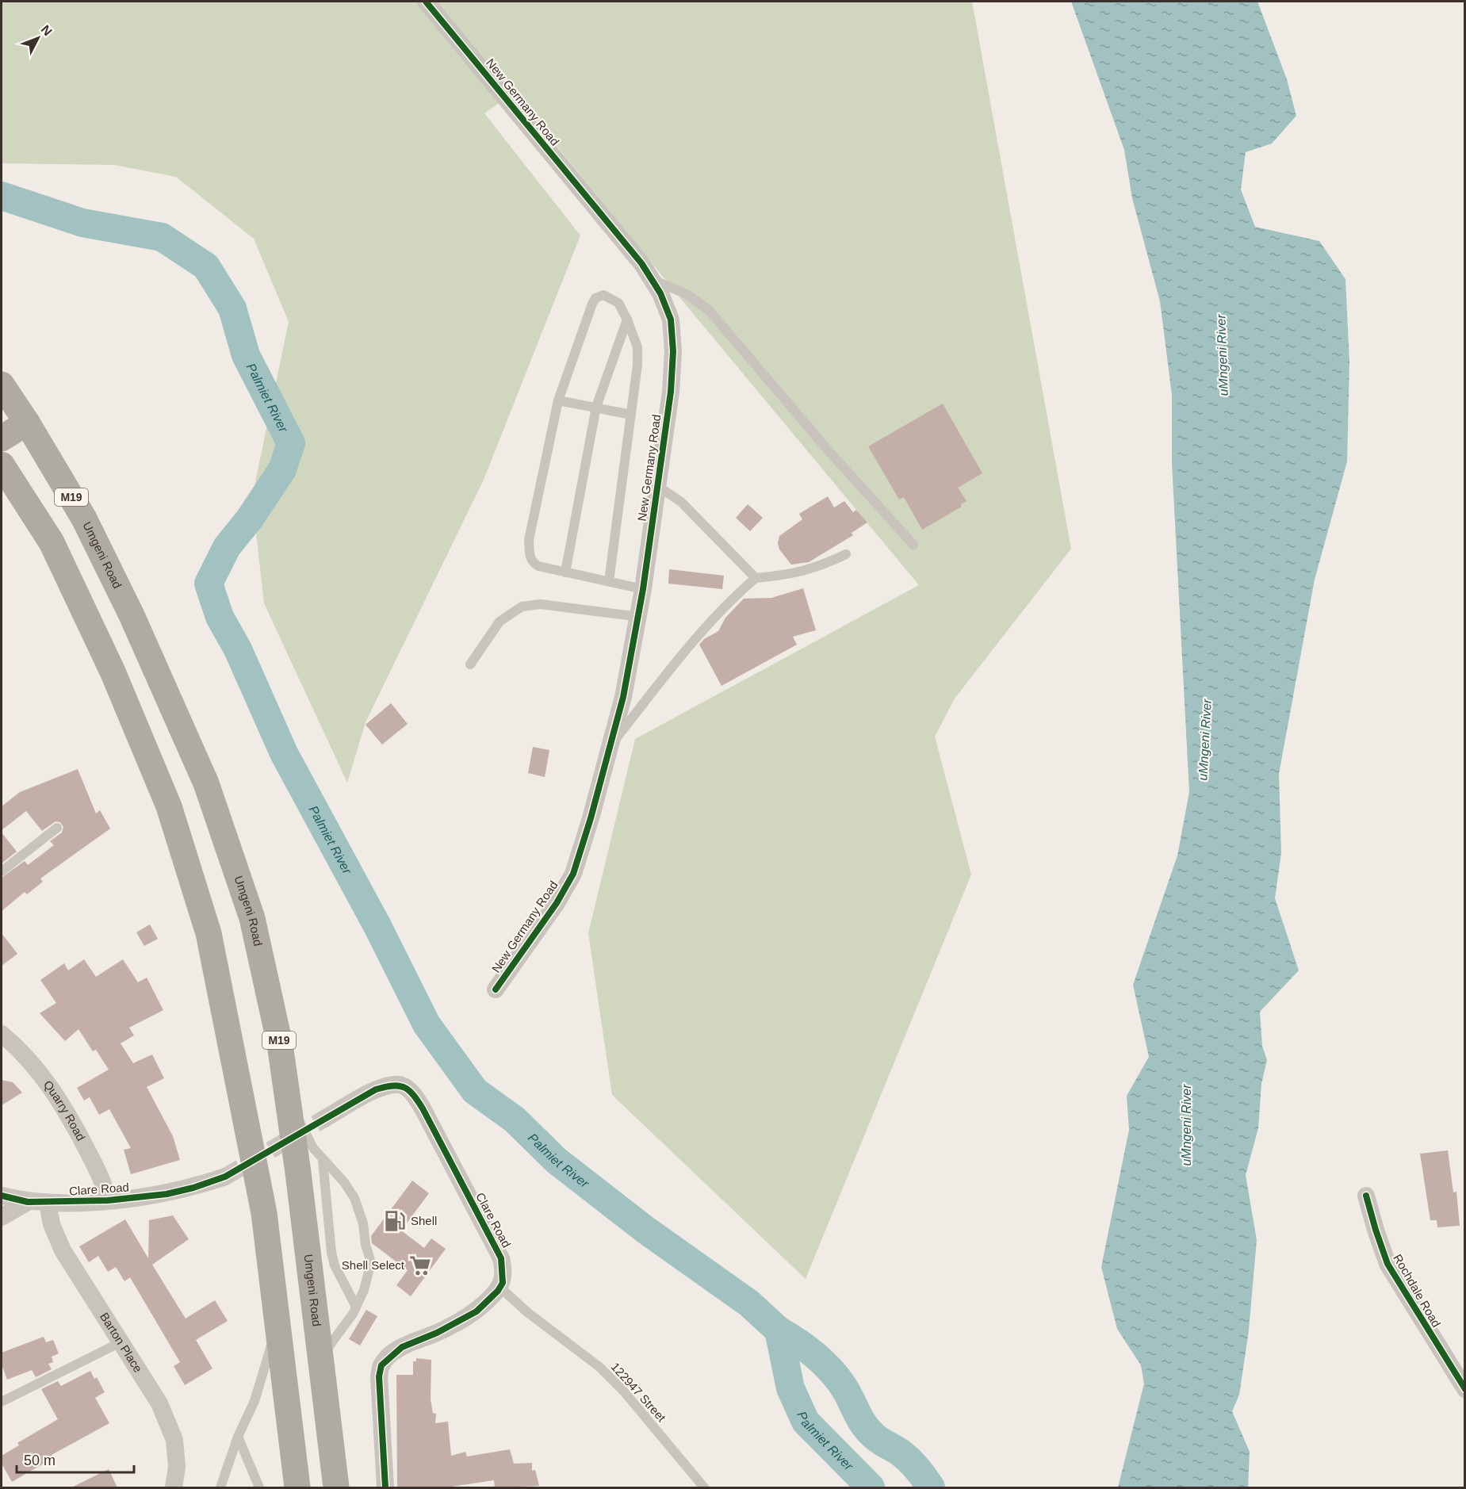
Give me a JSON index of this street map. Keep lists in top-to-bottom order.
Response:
{
  "streets": {
    "highway": ["M19", "Umgeni Road"],
    "street": [
      "New Germany Road",
      "Quarry Road",
      "Clare Road",
      "Rochdale Road",
      "Barton Place"
    ],
    "lane": ["122947 Street"]
  },
  "crossings": [
    ["Quarry Road", "Clare Road"],
    ["Clare Road", "Barton Place"],
    ["Clare Road", "122947 Street"]
  ],
  "water": ["uMngeni River", "Palmiet River"],
  "places": {
    "fuel station": ["Shell"],
    "supermarket": ["Shell Select"]
  },
  "scale_bar": "50 m",
  "north": "top right"
}
